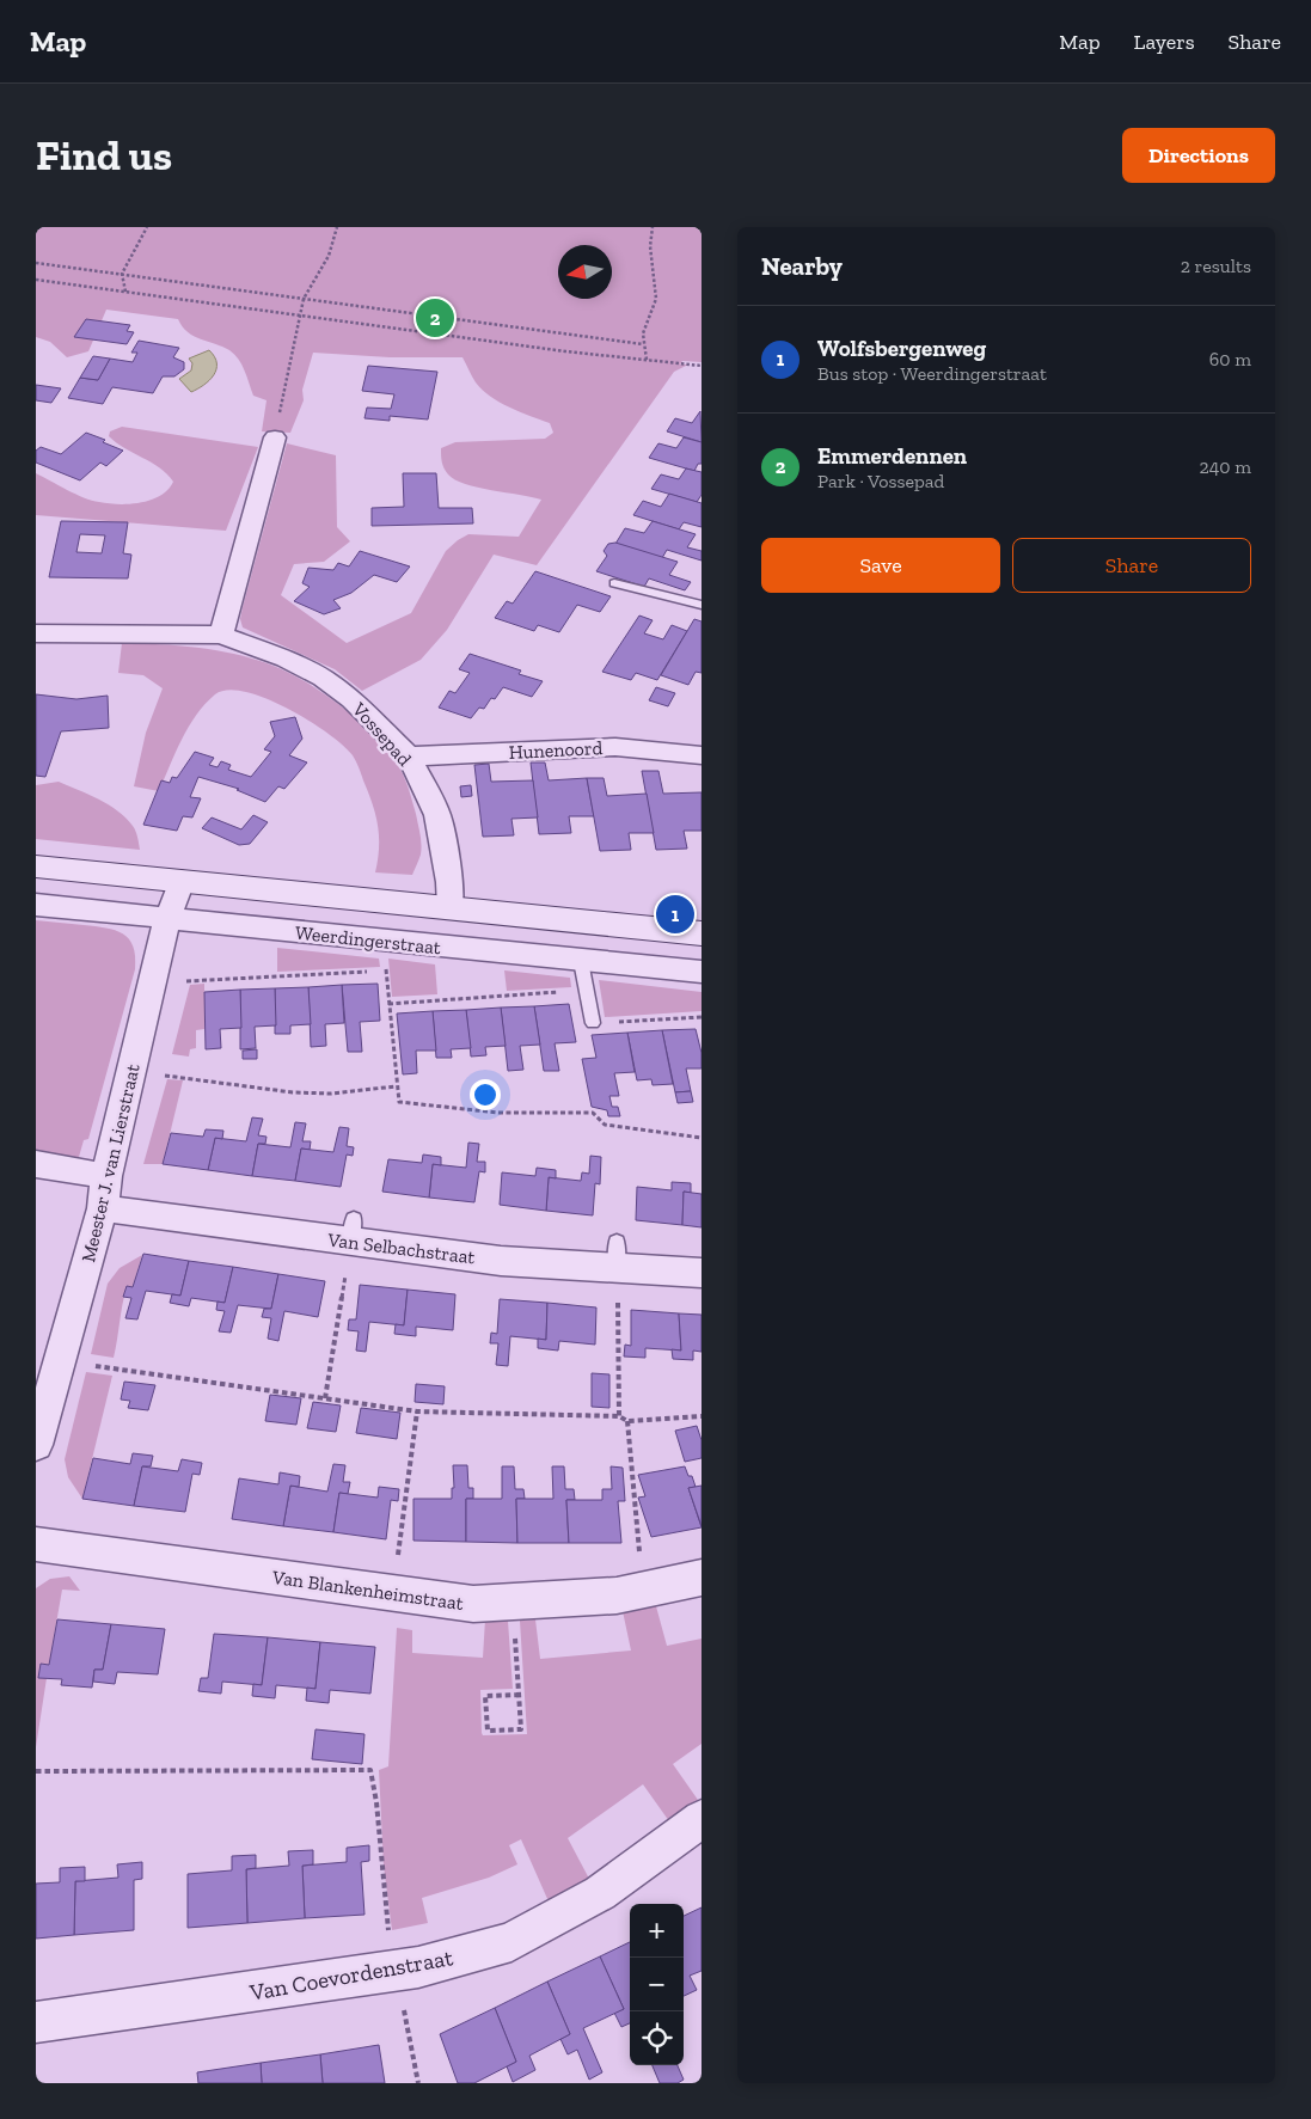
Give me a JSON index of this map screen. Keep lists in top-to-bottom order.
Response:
{
  "streets": {
    "main road": ["Weerdingerstraat"],
    "street": [
      "Vossepad",
      "Hunenoord",
      "Meester J. van Lierstraat",
      "Van Selbachstraat",
      "Van Blankenheimstraat",
      "Van Coevordenstraat"
    ]
  },
  "crossings": [
    ["Vossepad", "Hunenoord"],
    ["Vossepad", "Weerdingerstraat"],
    ["Weerdingerstraat", "Meester J. van Lierstraat"],
    ["Meester J. van Lierstraat", "Van Selbachstraat"]
  ],
  "north": "left",
  "page": {
    "header": "Map",
    "nav": ["Map", "Layers", "Share"],
    "buttons": [
      "Directions",
      ["Save", "Share"]
    ],
    "title": "Find us",
    "heading": ["Nearby", "2 results"],
    "pins": ["2", "1"],
    "list": [
      {
        "mark": "1",
        "name": "Wolfsbergenweg",
        "note": "Bus stop · Weerdingerstraat",
        "value": "60 m"
      },
      {
        "mark": "2",
        "name": "Emmerdennen",
        "note": "Park · Vossepad",
        "value": "240 m"
      }
    ],
    "map_buttons": ["+", "−"]
  }
}
